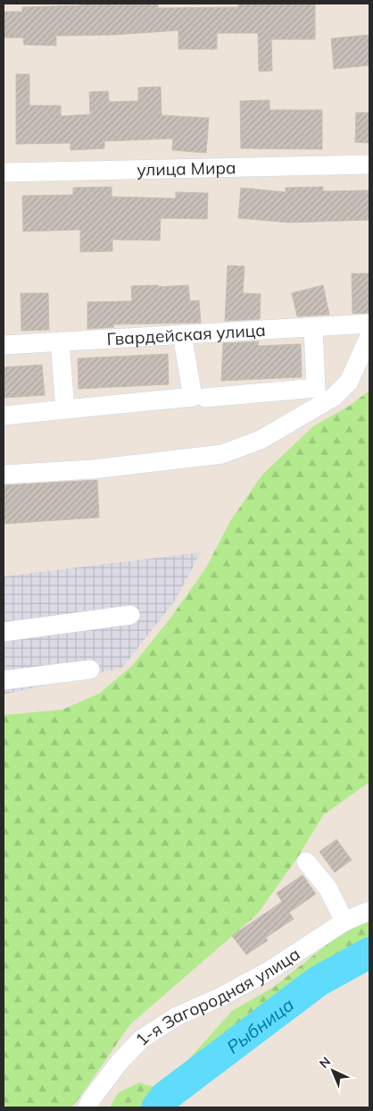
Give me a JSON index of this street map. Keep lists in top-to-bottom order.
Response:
{
  "streets": {
    "street": ["улица Мира", "Гвардейская улица", "1-я Загородная улица"]
  },
  "water": ["Рыбница"],
  "north": "top left"
}
